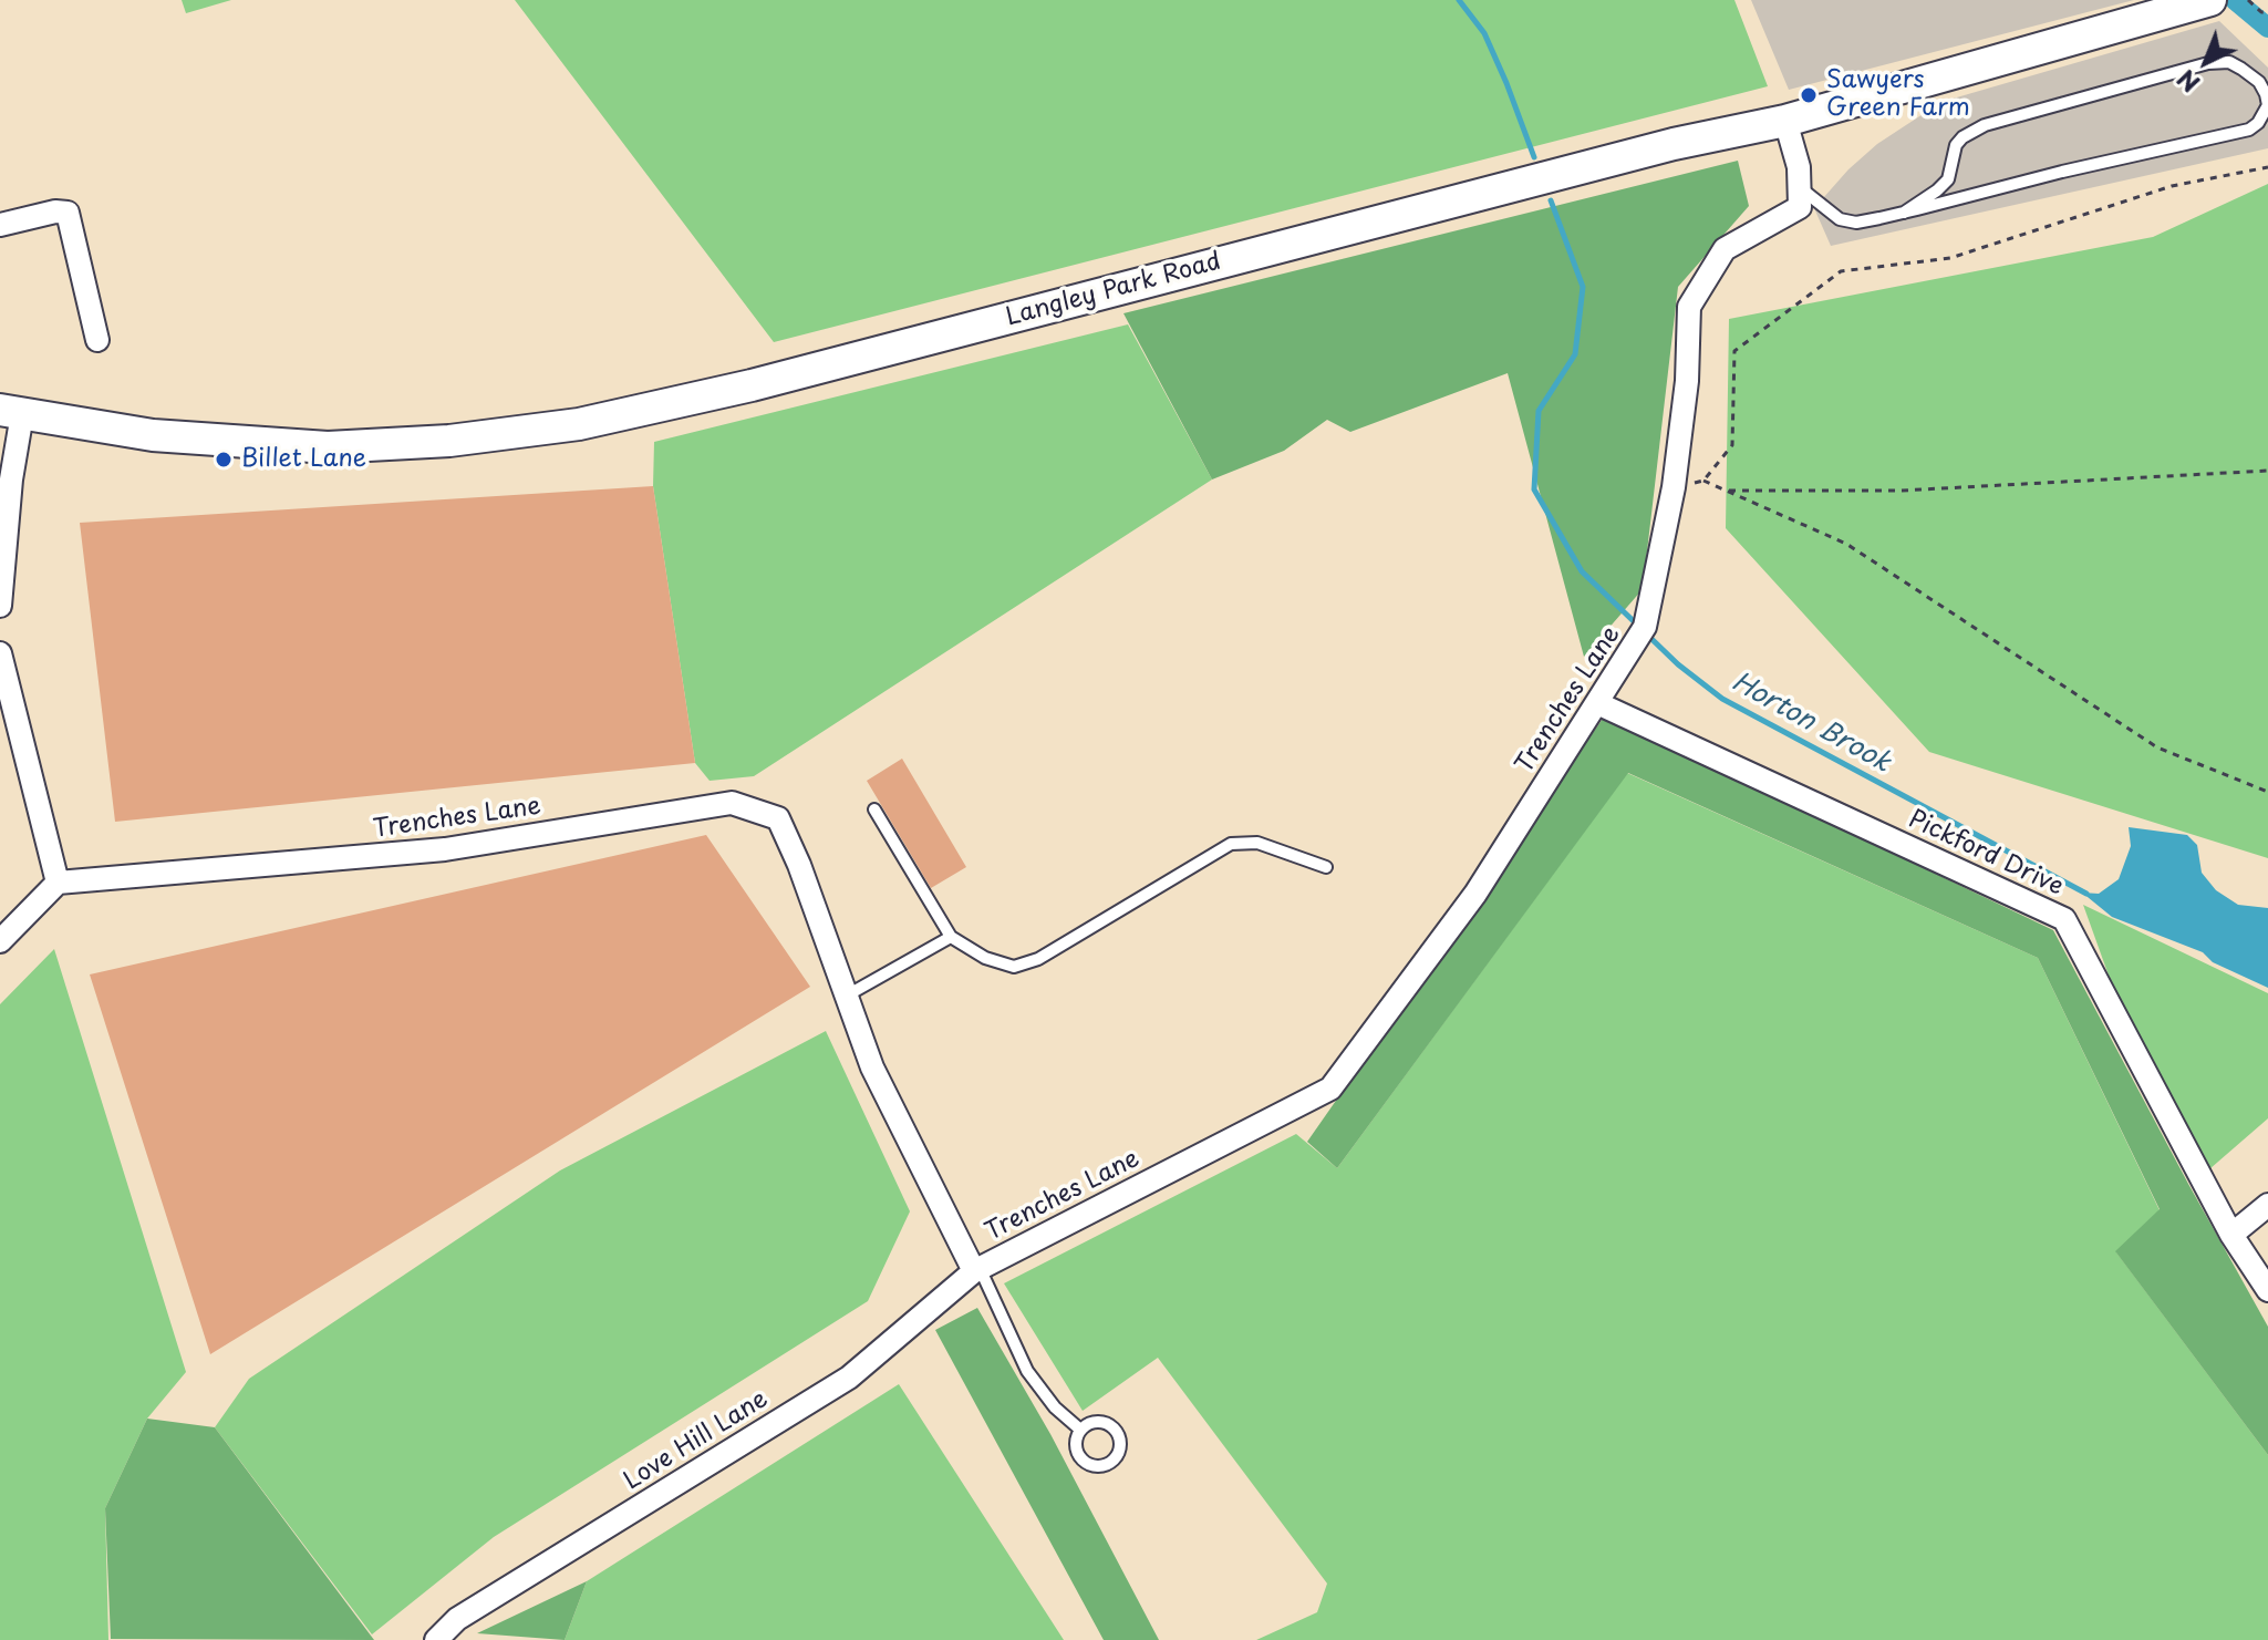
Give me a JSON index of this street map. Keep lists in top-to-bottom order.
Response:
{
  "streets": {
    "main road": ["Langley Park Road"],
    "street": ["Trenches Lane", "Pickford Drive", "Love Hill Lane"]
  },
  "crossings": [
    ["Trenches Lane", "Pickford Drive"],
    ["Trenches Lane", "Love Hill Lane"]
  ],
  "water": ["Horton Brook"],
  "places": ["Sawyers Green Farm", "Billet Lane"],
  "north": "bottom left"
}
